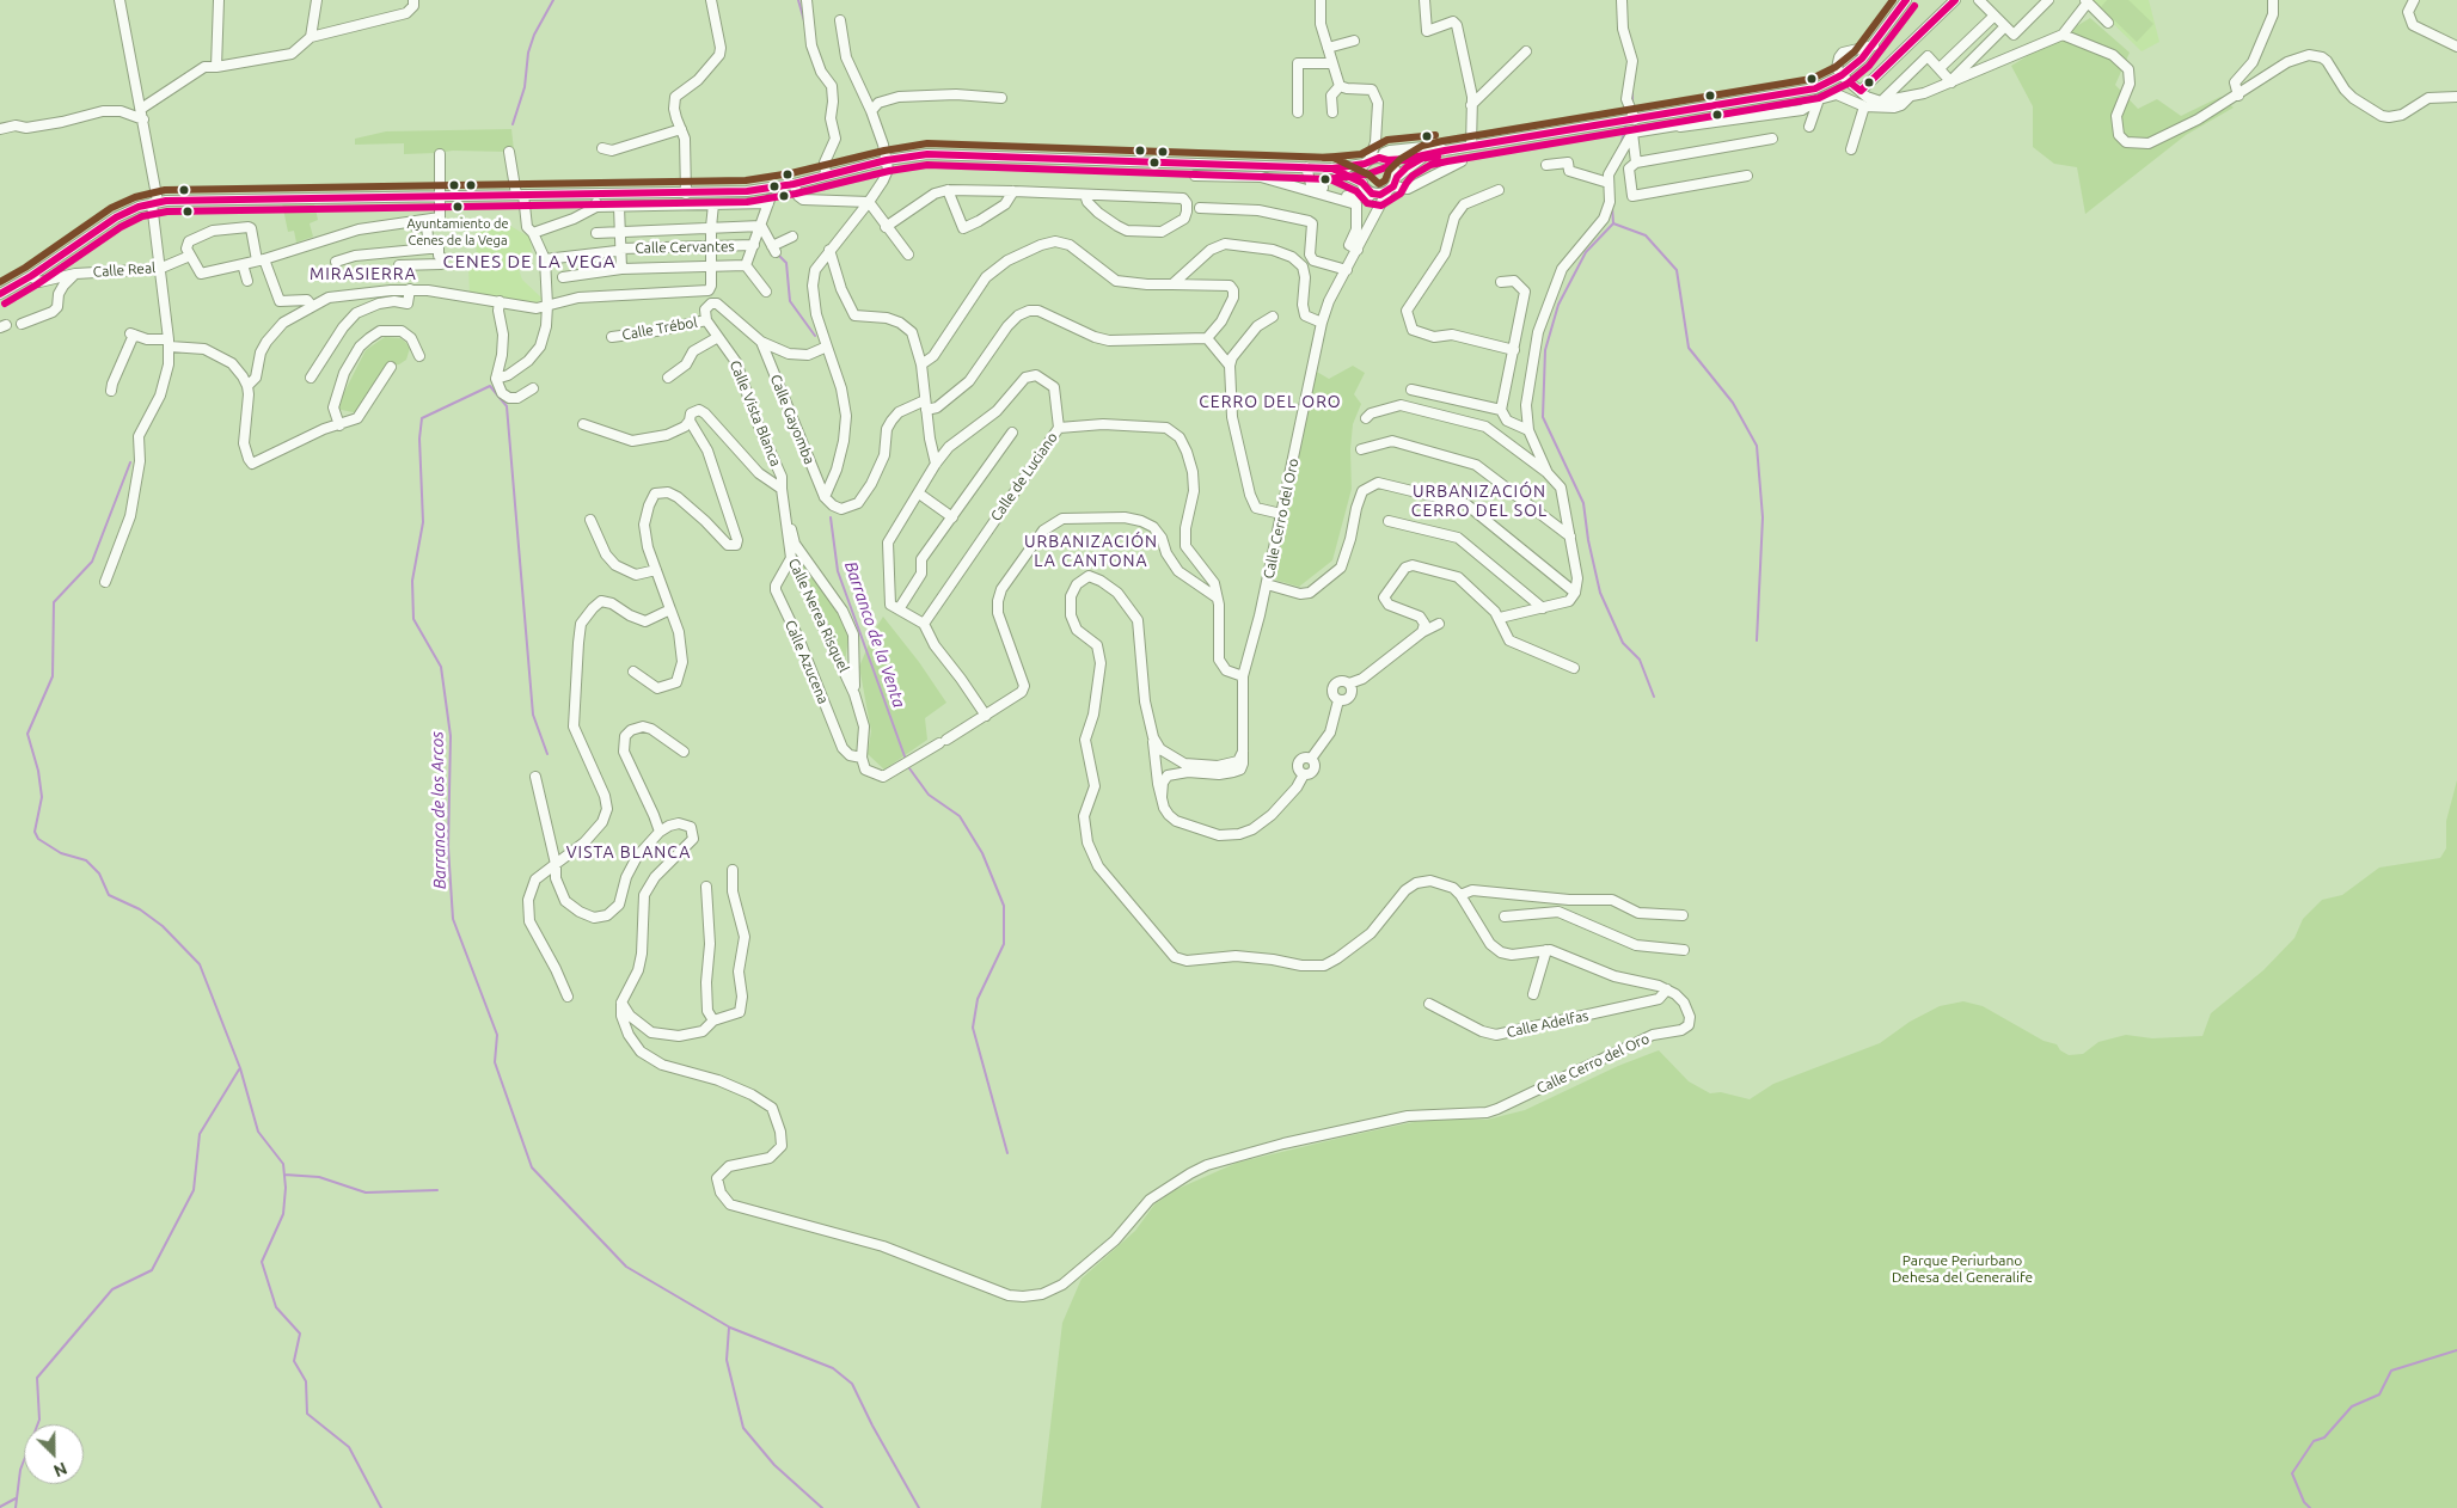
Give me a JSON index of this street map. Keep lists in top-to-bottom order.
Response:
{
  "streets": {
    "street": [
      "Calle Cervantes",
      "Calle Real",
      "Calle Trébol",
      "Calle Vista Blanca",
      "Calle Gayomba",
      "Calle de Luciano",
      "Calle Cerro del Oro",
      "Calle Nerea Risquel",
      "Calle Azucena",
      "Calle Adelfas"
    ]
  },
  "crossings": [
    ["Calle Trébol", "Calle Vista Blanca"],
    ["Calle Vista Blanca", "Calle Nerea Risquel"],
    ["Calle Cerro del Oro", "Calle Adelfas"],
    ["Calle Nerea Risquel", "Calle Azucena"]
  ],
  "districts": [
    "CENES DE LA VEGA",
    "MIRASIERRA",
    "CERRO DEL ORO",
    "URBANIZACIÓN CERRO DEL SOL",
    "URBANIZACIÓN LA CANTONA",
    "VISTA BLANCA"
  ],
  "water": ["Barranco de la Venta", "Barranco de los Arcos"],
  "parks": ["Parque Periurbano Dehesa del Generalife"],
  "places": ["Ayuntamiento de Cenes de la Vega"],
  "north": "bottom right"
}
